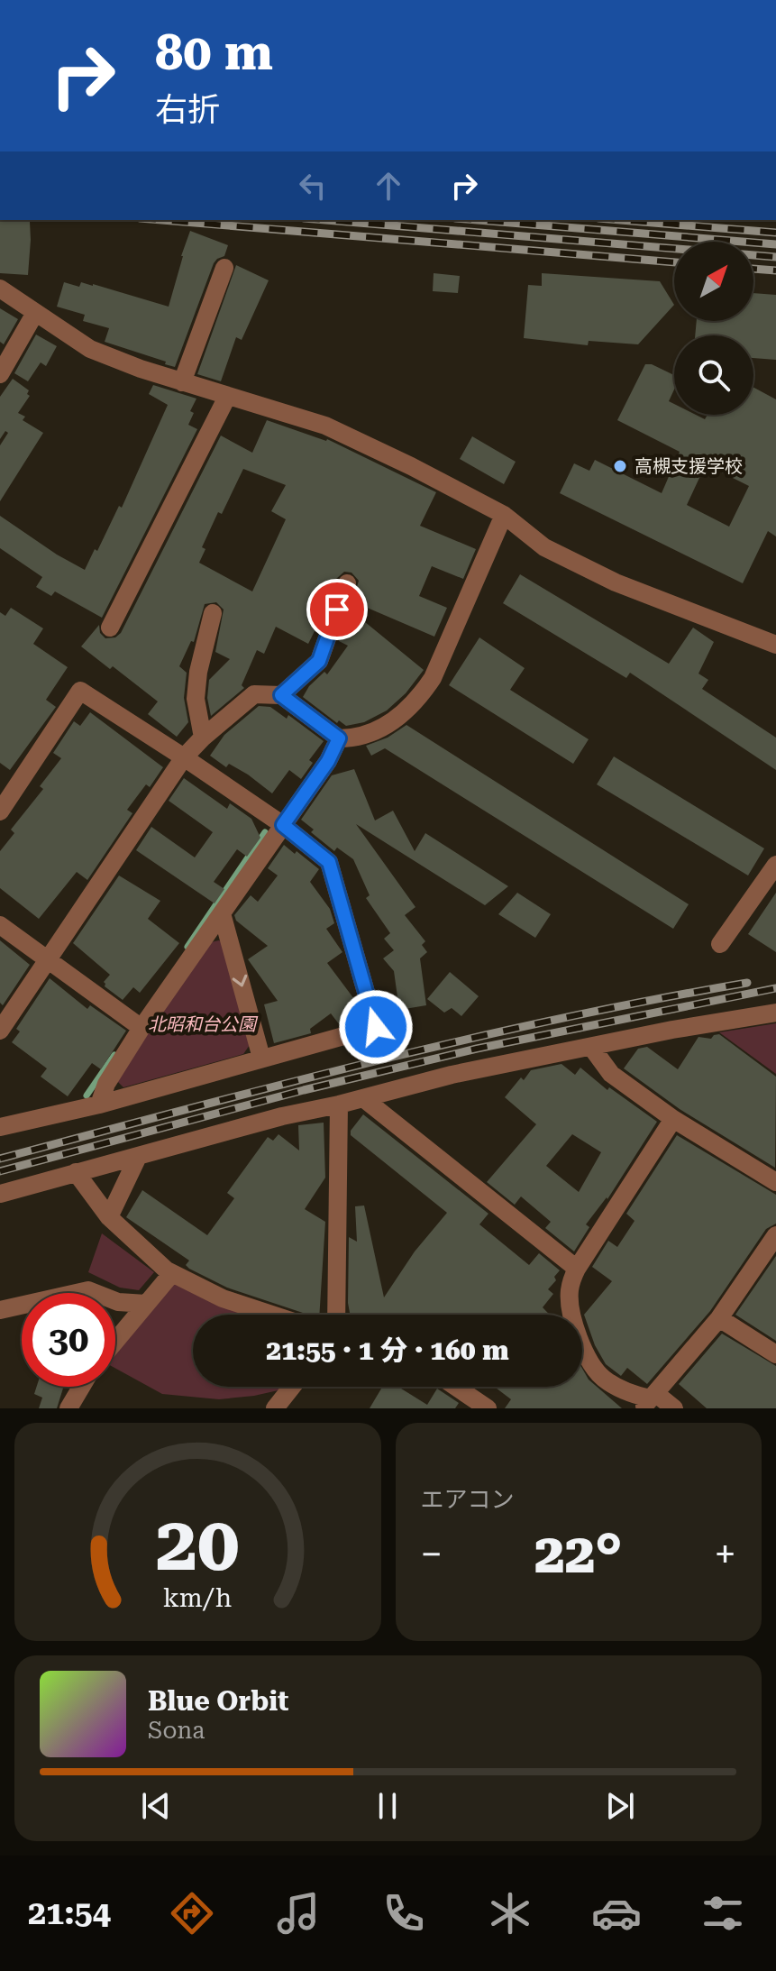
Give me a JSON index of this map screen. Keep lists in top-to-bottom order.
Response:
{
  "parks": ["北昭和台公園"],
  "places": ["高槻支援学校"],
  "north": "top right",
  "page": {
    "turn": ["80 m", "右折"],
    "limit": "30",
    "trip": "21:55 · 1 分 · 160 m",
    "tile": "エアコン",
    "heat": ["−", "22°", "+"],
    "song": ["Blue Orbit", "Sona"],
    "tabs": "21:54",
    "gauge": ["20", "km/h"]
  }
}
